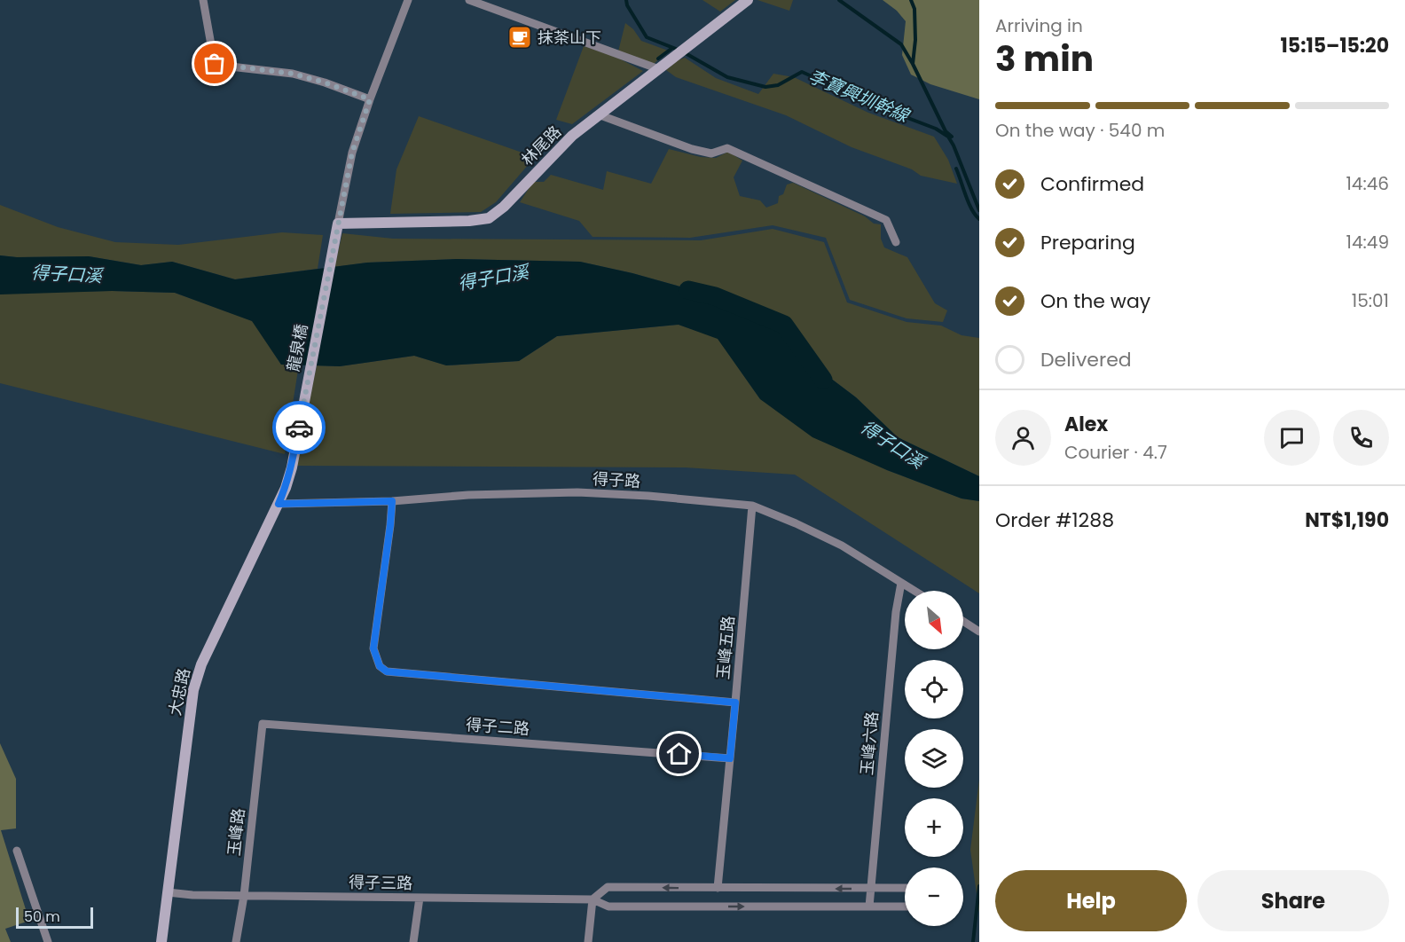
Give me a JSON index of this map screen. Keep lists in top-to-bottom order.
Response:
{
  "streets": {
    "street": [
      "林尾路",
      "龍泉橋",
      "得子路",
      "玉峰五路",
      "大忠路",
      "得子二路",
      "玉峰六路",
      "玉峰路",
      "得子三路"
    ]
  },
  "crossings": [
    ["林尾路", "龍泉橋"],
    ["龍泉橋", "大忠路"],
    ["得子路", "玉峰五路"],
    ["得子路", "大忠路"],
    ["得子路", "玉峰六路"],
    ["玉峰五路", "得子二路"],
    ["大忠路", "得子三路"],
    ["得子二路", "玉峰路"],
    ["玉峰路", "得子三路"]
  ],
  "water": ["李寶興圳幹線", "得子口溪"],
  "places": {
    "cafe": ["抹茶山下"]
  },
  "scale_bar": "50 m",
  "north": "bottom right",
  "page": {
    "heading": ["3 min", "Arriving in", "15:15–15:20"],
    "panel": [
      "Alex",
      "Courier · 4.7",
      "Order #1288",
      "NT$1,190"
    ],
    "bar": "On the way · 540 m",
    "list": [
      ["Confirmed", "14:46"],
      ["Preparing", "14:49"],
      ["On the way", "15:01"],
      "Delivered"
    ],
    "map_buttons": ["+", "−"],
    "buttons": ["Help", "Share"],
    "scale": "50 m"
  }
}
